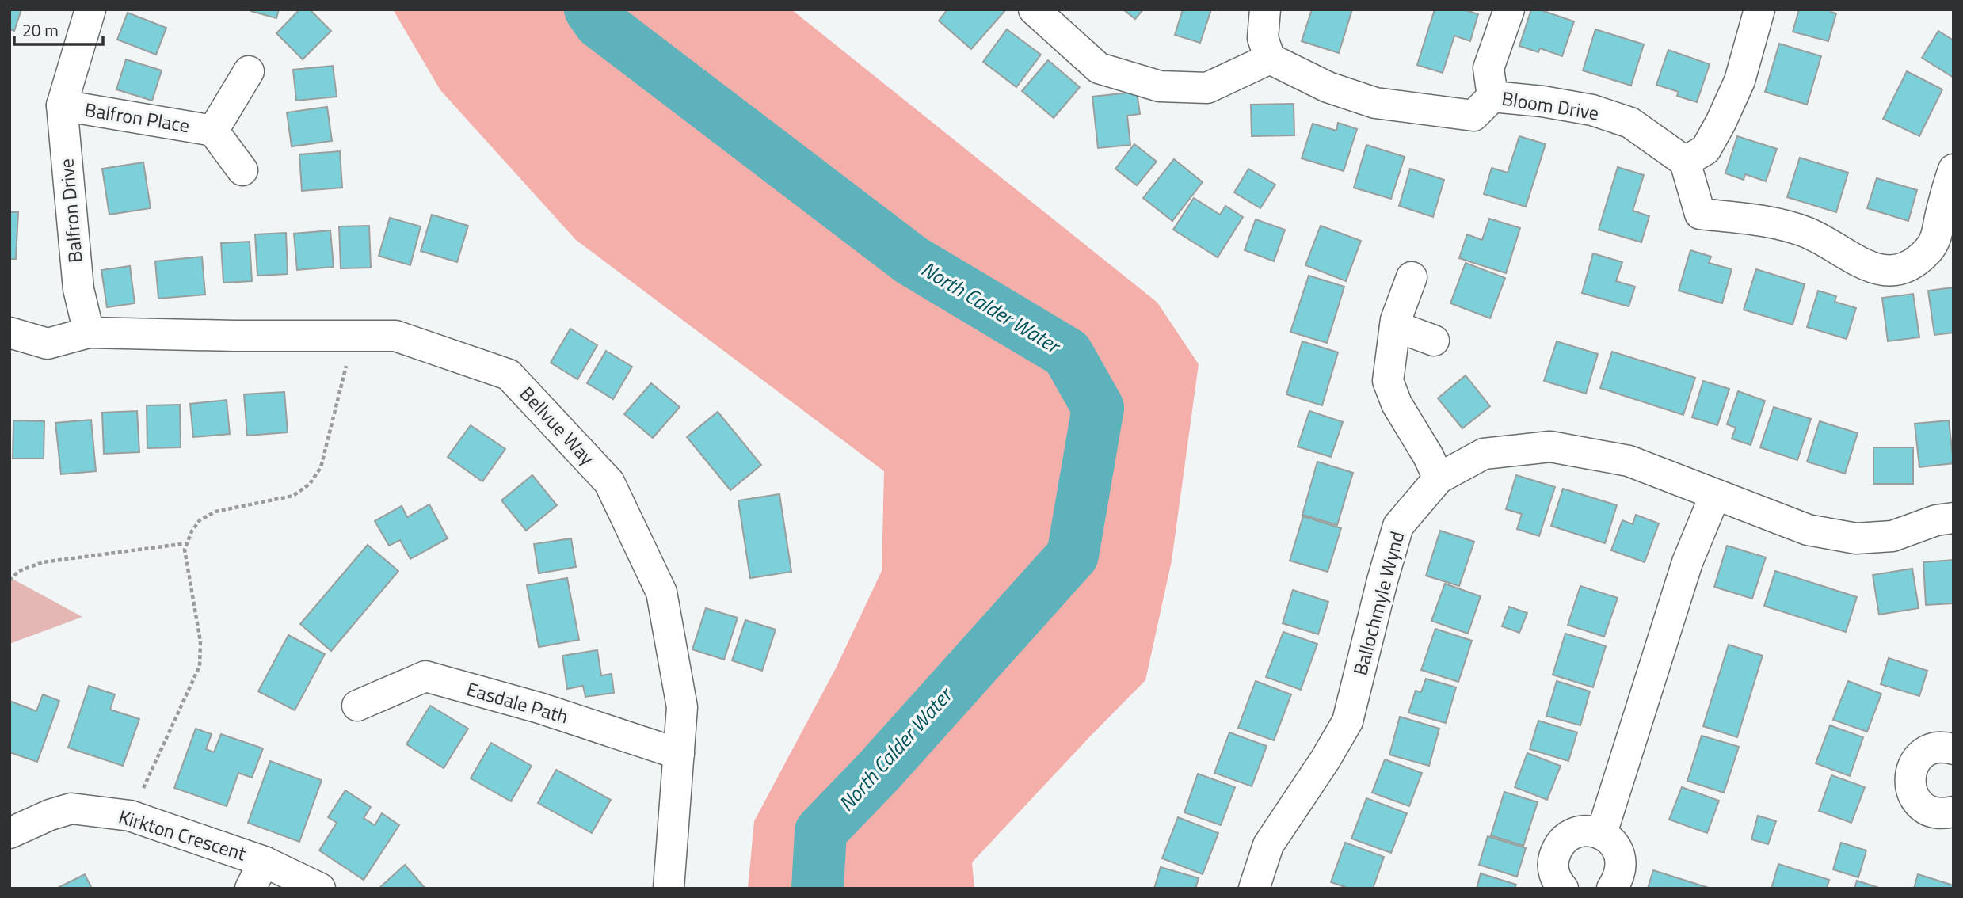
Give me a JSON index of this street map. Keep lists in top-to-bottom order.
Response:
{
  "streets": {
    "street": [
      "Bloom Drive",
      "Balfron Place",
      "Balfron Drive",
      "Bellvue Way",
      "Ballochmyle Wynd",
      "Easdale Path",
      "Kirkton Crescent"
    ]
  },
  "crossings": [
    ["Balfron Place", "Balfron Drive"],
    ["Balfron Drive", "Bellvue Way"],
    ["Bellvue Way", "Easdale Path"]
  ],
  "water": ["North Calder Water"],
  "scale_bar": "20 m"
}
